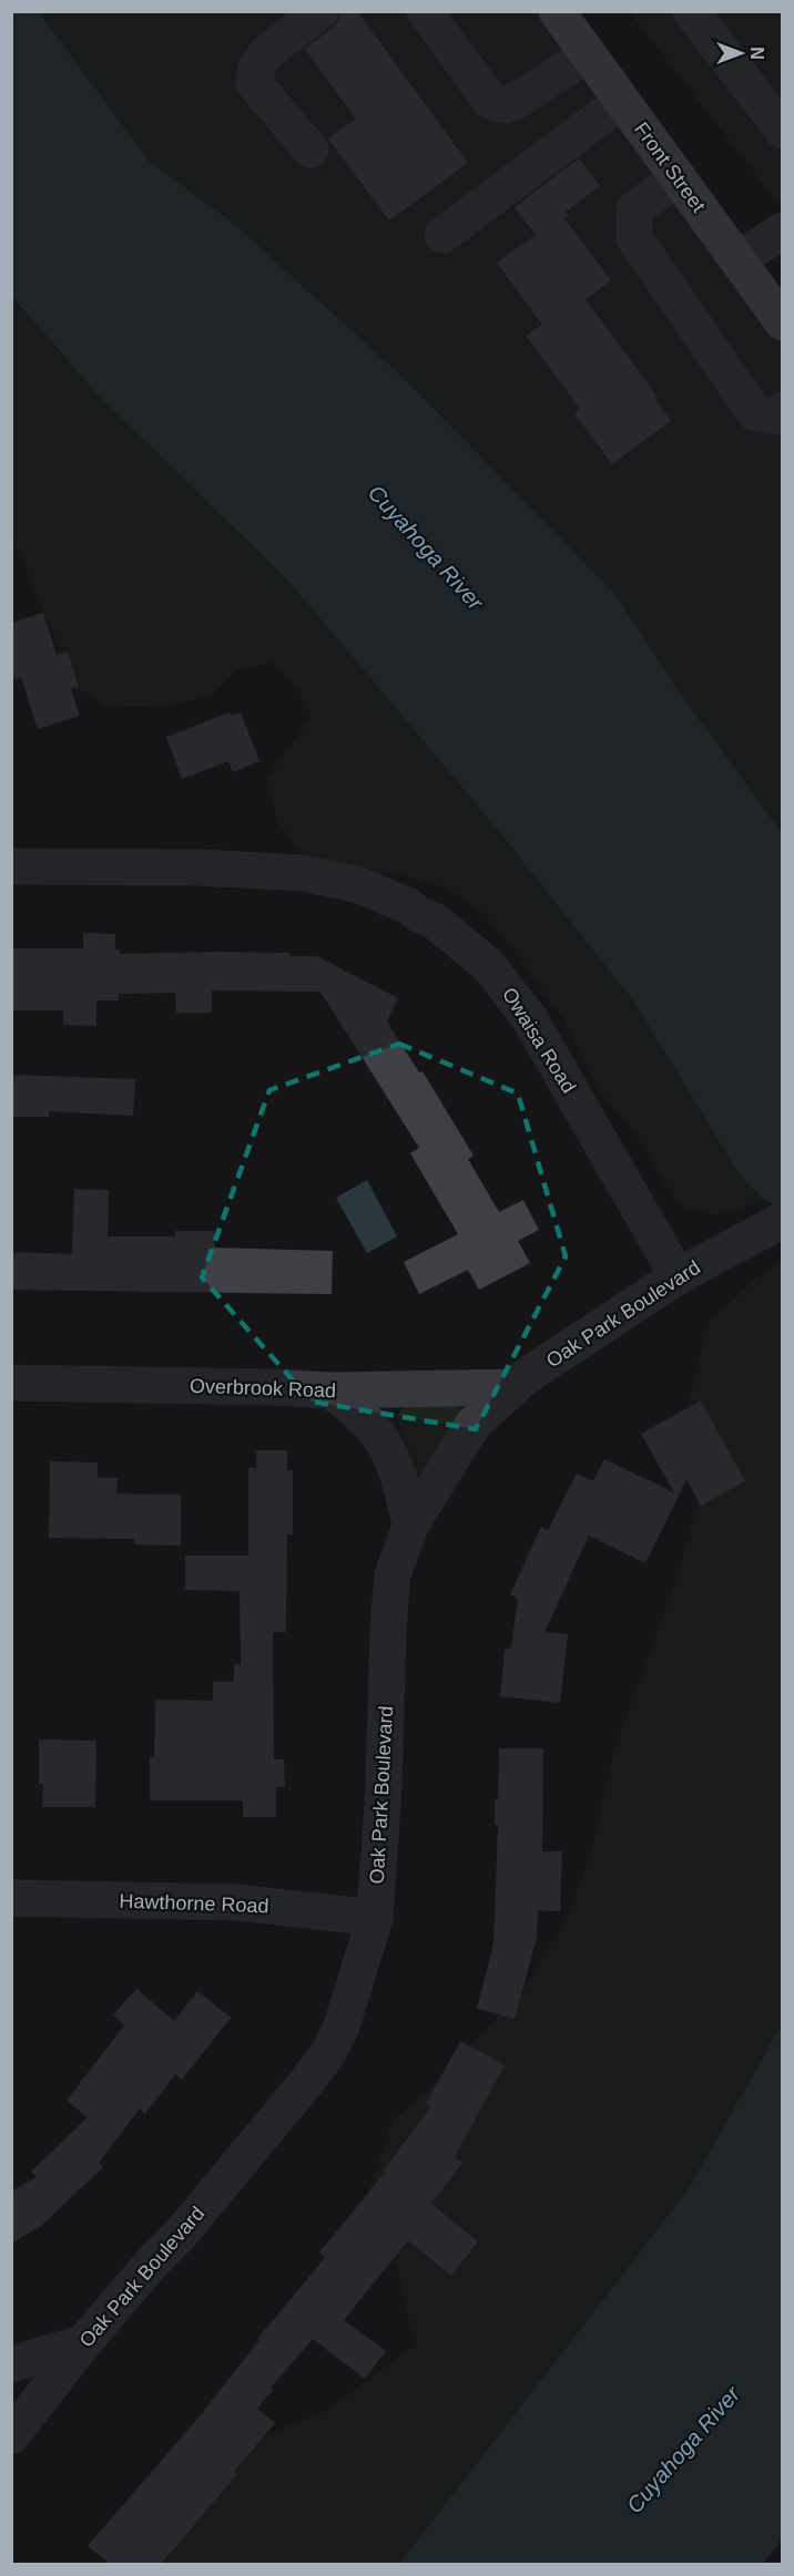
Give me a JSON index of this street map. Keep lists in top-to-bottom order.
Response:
{
  "streets": {
    "main road": ["Front Street"],
    "street": [
      "Owaisa Road",
      "Oak Park Boulevard",
      "Overbrook Road",
      "Hawthorne Road"
    ]
  },
  "crossings": [
    ["Owaisa Road", "Oak Park Boulevard"],
    ["Oak Park Boulevard", "Overbrook Road"],
    ["Oak Park Boulevard", "Hawthorne Road"]
  ],
  "water": ["Cuyahoga River"],
  "north": "right"
}
